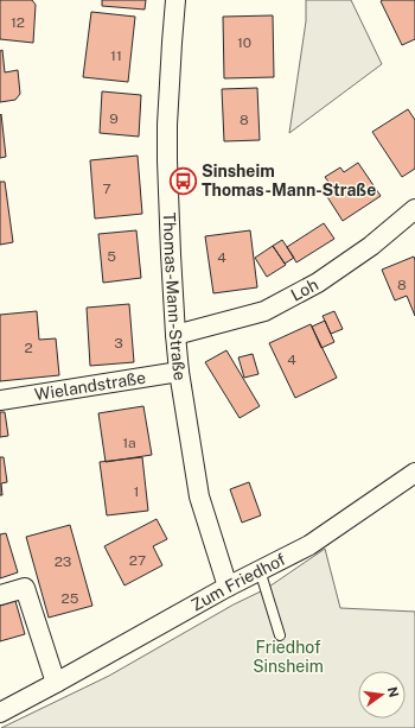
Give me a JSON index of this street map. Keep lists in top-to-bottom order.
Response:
{
  "streets": {
    "street": [
      "Loh",
      "Thomas-Mann-Straße",
      "Wielandstraße",
      "Zum Friedhof"
    ]
  },
  "crossings": [
    ["Loh", "Thomas-Mann-Straße"],
    ["Thomas-Mann-Straße", "Wielandstraße"],
    ["Thomas-Mann-Straße", "Zum Friedhof"]
  ],
  "parks": ["Friedhof Sinsheim"],
  "places": {
    "bus stop": ["Sinsheim Thomas-Mann-Straße"]
  },
  "house_numbers": [
    "12",
    "10",
    "11",
    "9",
    "8",
    "7",
    "5",
    "4",
    "8",
    "3",
    "2",
    "4",
    "1a",
    "1",
    "27",
    "23",
    "25"
  ],
  "north": "right"
}
